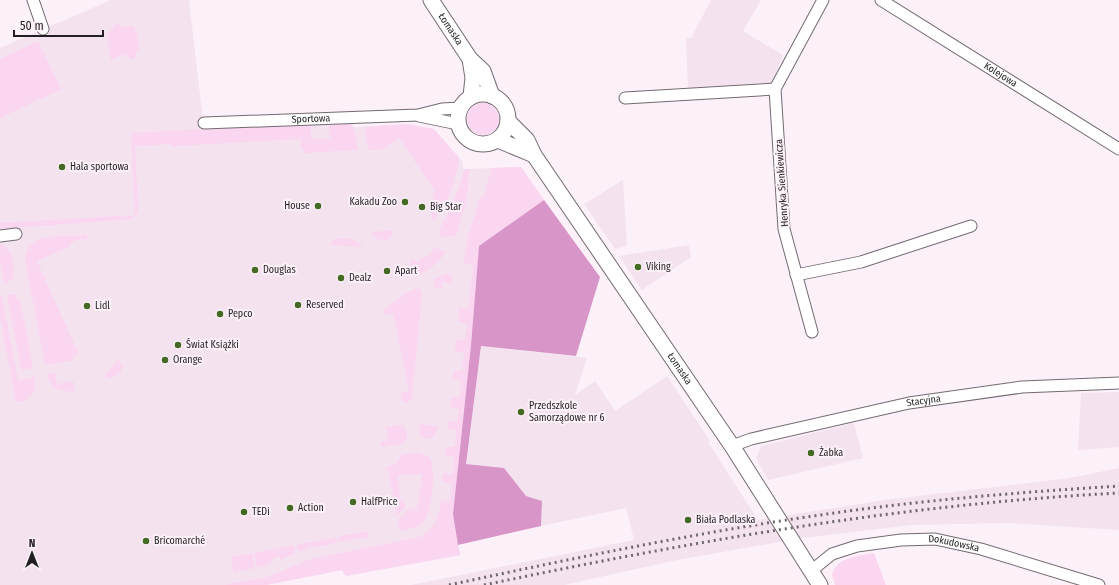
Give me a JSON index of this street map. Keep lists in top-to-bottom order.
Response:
{
  "streets": {
    "street": [
      "Łomaska",
      "Kolejowa",
      "Sportowa",
      "Henryka Sienkiewicza",
      "Stacyjna",
      "Dokudowska"
    ]
  },
  "crossings": [
    ["Łomaska", "Sportowa"],
    ["Łomaska", "Stacyjna"],
    ["Łomaska", "Dokudowska"]
  ],
  "places": [
    "Hala sportowa",
    "Kakadu Zoo",
    "House",
    "Big Star",
    "Viking",
    "Douglas",
    "Apart",
    "Dealz",
    "Reserved",
    "Lidl",
    "Pepco",
    "Świat Książki",
    "Orange",
    "Przedszkole Samorządowe nr 6",
    "Żabka",
    "HalfPrice",
    "Action",
    "TEDi",
    "Biała Podlaska",
    "Bricomarché"
  ],
  "scale_bar": "50 m",
  "north": "top"
}
